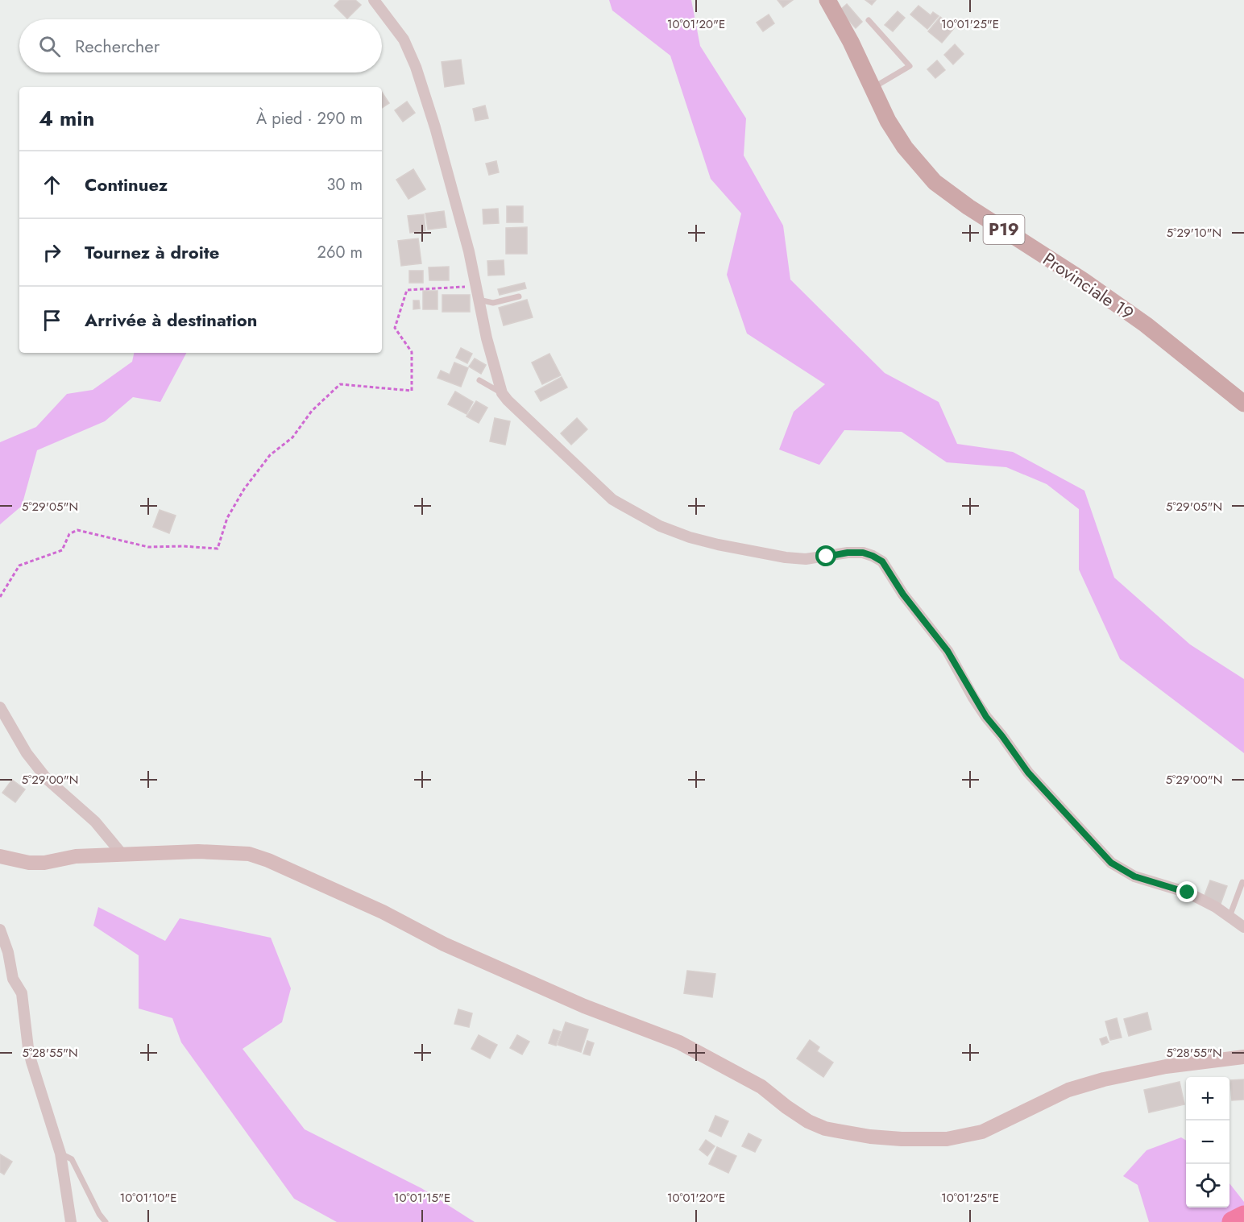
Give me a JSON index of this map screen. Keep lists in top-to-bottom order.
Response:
{
  "streets": {
    "main road": ["P19", "Provinciale 19"]
  },
  "page": {
    "search": "Rechercher",
    "heading": ["4 min", "À pied · 290 m"],
    "list": [
      ["Continuez", "30 m"],
      ["Tournez à droite", "260 m"],
      "Arrivée à destination"
    ],
    "map_buttons": ["+", "−"]
  },
  "coordinates": [
    "10°01'20\"E",
    "10°01'25\"E",
    "5°29'10\"N",
    "5°29'05\"N",
    "5°29'00\"N",
    "5°28'55\"N",
    "10°01'10\"E",
    "10°01'15\"E"
  ]
}
